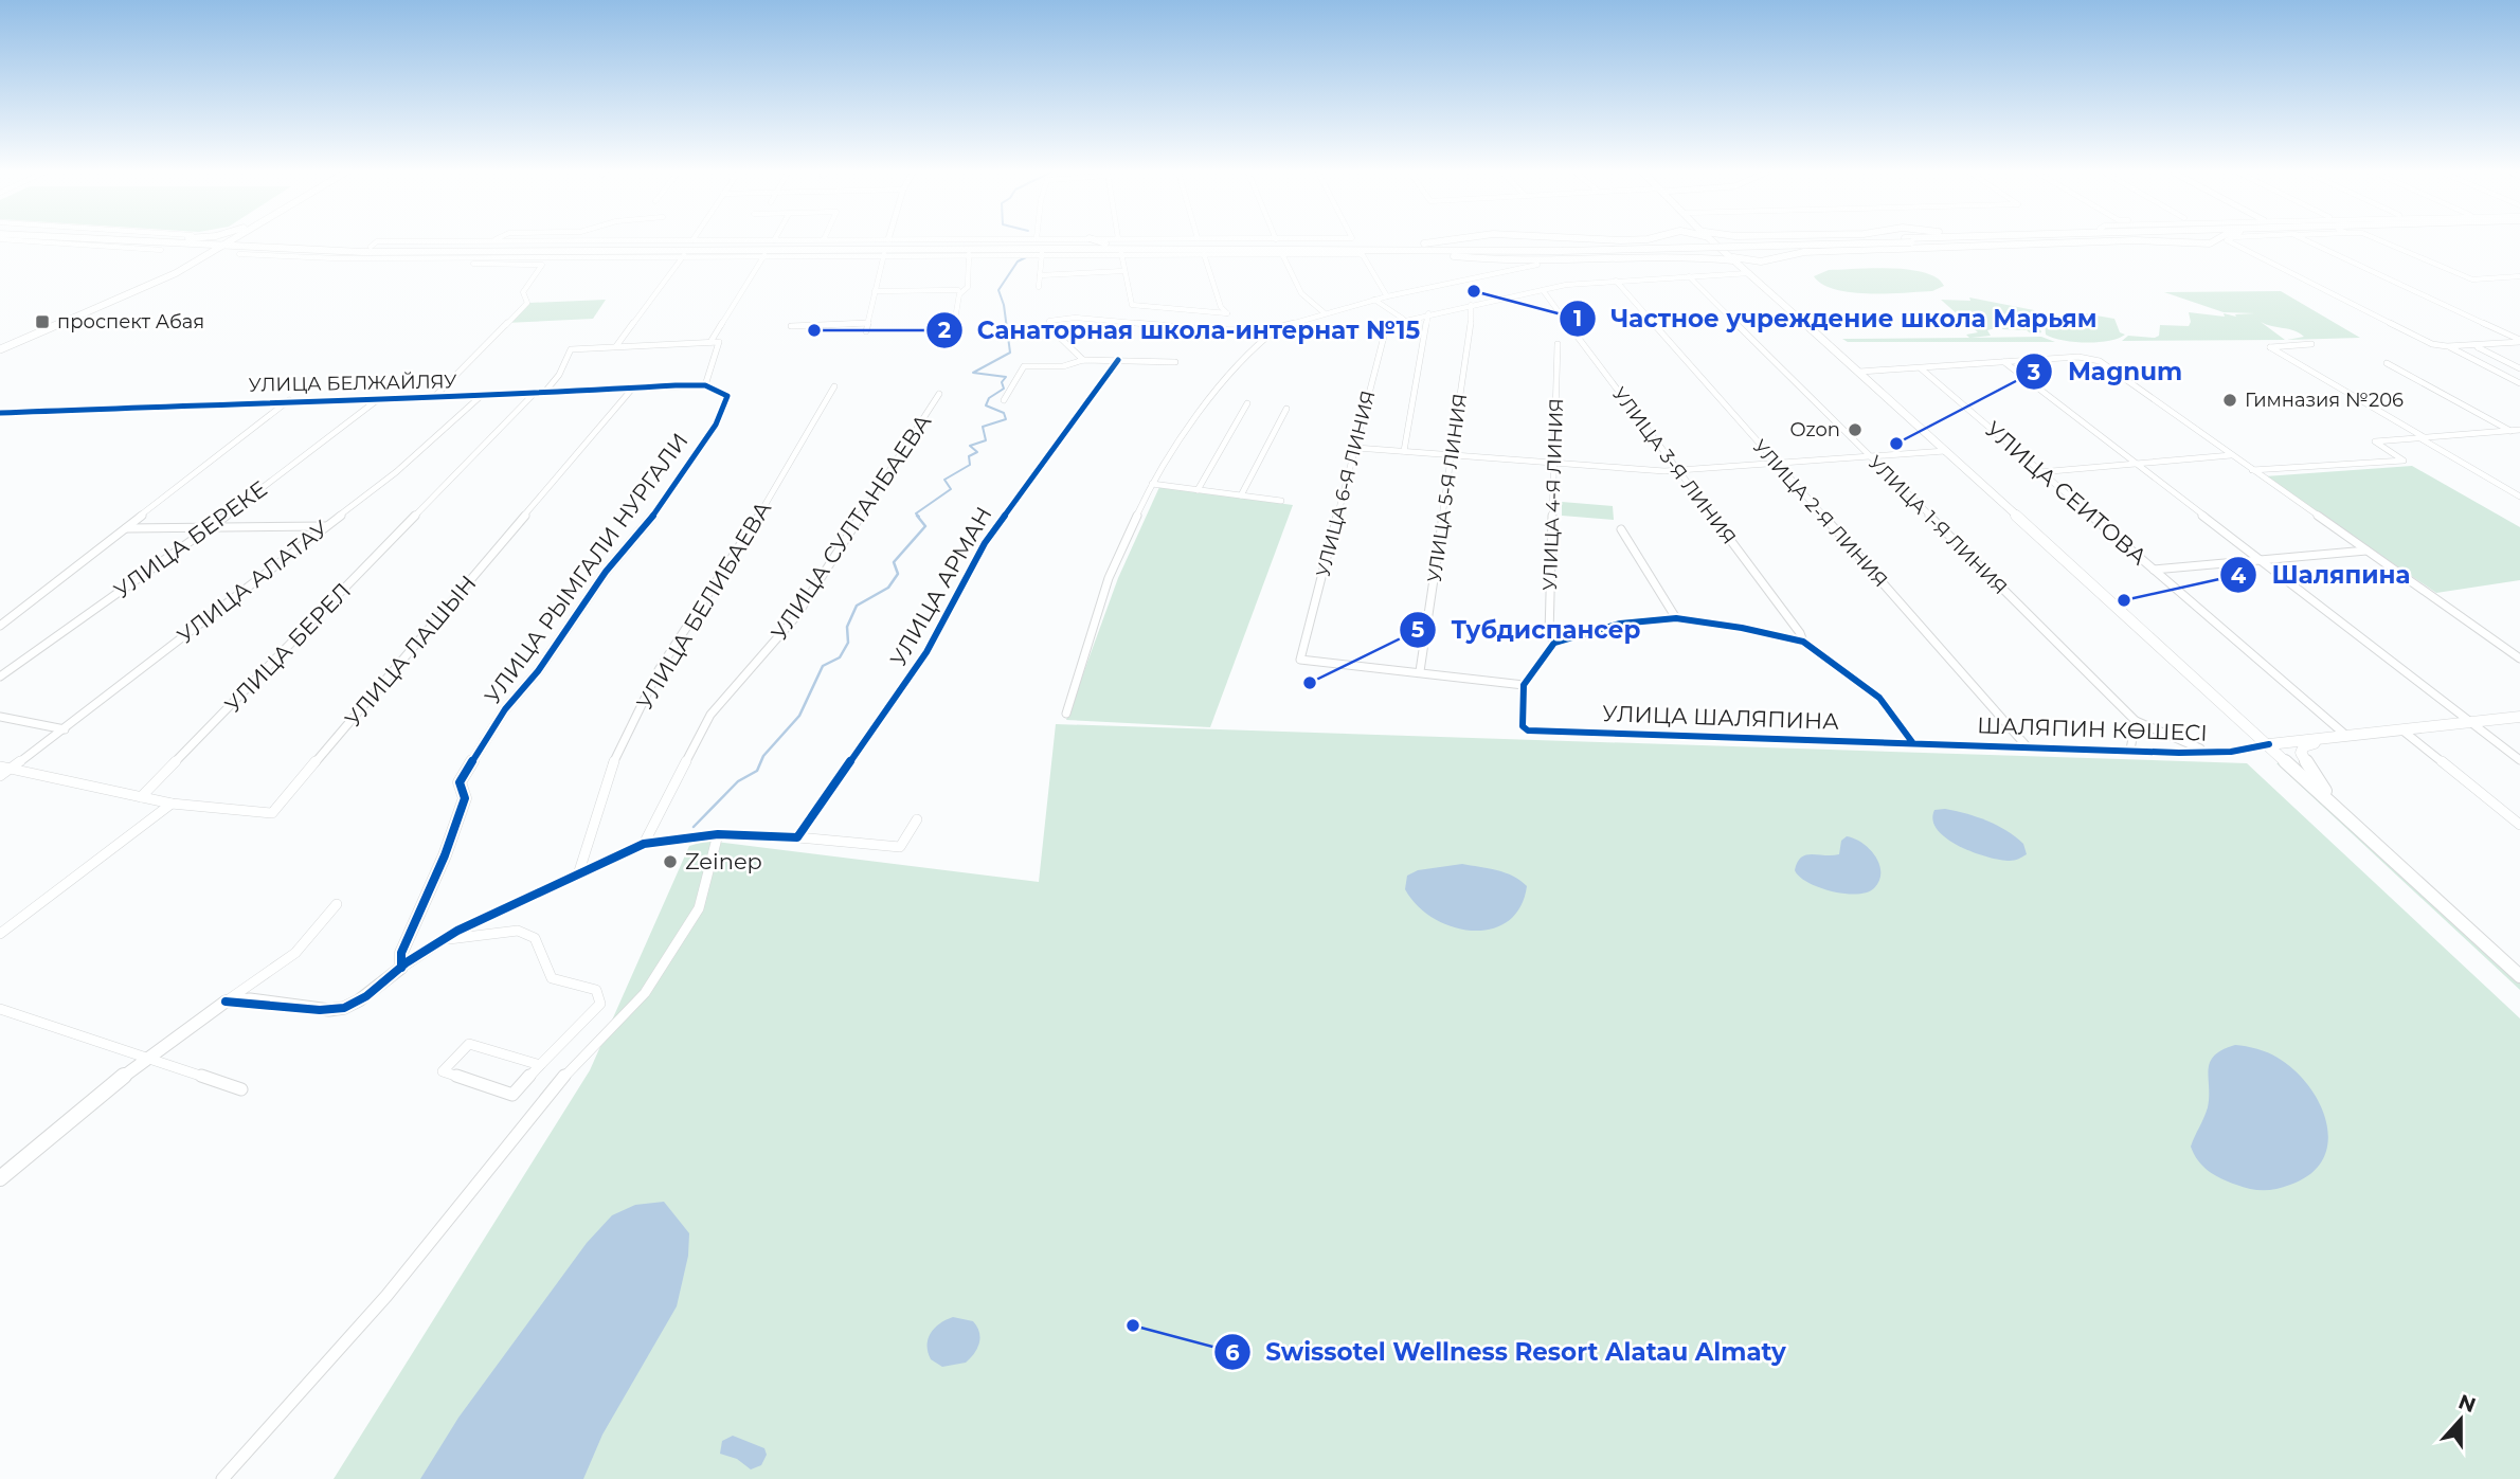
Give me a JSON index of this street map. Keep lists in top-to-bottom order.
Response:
{
  "streets": {
    "main road": ["ШАЛЯПИН КӨШЕСІ"],
    "street": [
      "УЛИЦА БЕЛЖАЙЛЯУ",
      "УЛИЦА 3-Я ЛИНИЯ",
      "УЛИЦА 6-Я ЛИНИЯ",
      "УЛИЦА 5-Я ЛИНИЯ",
      "УЛИЦА СЕИТОВА",
      "УЛИЦА 4-Я ЛИНИЯ",
      "УЛИЦА 2-Я ЛИНИЯ",
      "УЛИЦА 1-Я ЛИНИЯ",
      "УЛИЦА СУЛТАНБАЕВА",
      "УЛИЦА БЕРЕКЕ",
      "УЛИЦА РЫМГАЛИ НУРГАЛИ",
      "УЛИЦА АЛАТАУ",
      "УЛИЦА АРМАН",
      "УЛИЦА БЕЛИБАЕВА",
      "УЛИЦА БЕРЕЛ",
      "УЛИЦА ЛАШЫН",
      "УЛИЦА ШАЛЯПИНА"
    ]
  },
  "crossings": [
    ["УЛИЦА БЕЛЖАЙЛЯУ", "УЛИЦА БЕРЕКЕ"],
    ["УЛИЦА БЕЛЖАЙЛЯУ", "УЛИЦА РЫМГАЛИ НУРГАЛИ"],
    ["УЛИЦА БЕЛЖАЙЛЯУ", "УЛИЦА АЛАТАУ"],
    ["УЛИЦА БЕЛЖАЙЛЯУ", "УЛИЦА БЕРЕЛ"],
    ["УЛИЦА БЕЛЖАЙЛЯУ", "УЛИЦА ЛАШЫН"],
    ["УЛИЦА 6-Я ЛИНИЯ", "УЛИЦА 5-Я ЛИНИЯ"],
    ["УЛИЦА СЕИТОВА", "ШАЛЯПИН КӨШЕСІ"],
    ["УЛИЦА 2-Я ЛИНИЯ", "ШАЛЯПИН КӨШЕСІ"],
    ["УЛИЦА БЕРЕЛ", "УЛИЦА ЛАШЫН"],
    ["УЛИЦА ШАЛЯПИНА", "ШАЛЯПИН КӨШЕСІ"]
  ],
  "places": {
    "other": [
      "Частное учреждение школа Марьям",
      "Санаторная школа-интернат №15",
      "Гимназия №206",
      "Ozon",
      "Magnum",
      "Шаляпина",
      "Тубдиспансер",
      "Zeinep",
      "Swissotel Wellness Resort Alatau Almaty"
    ],
    "transit": ["проспект Абая"]
  },
  "north": "top"
}
